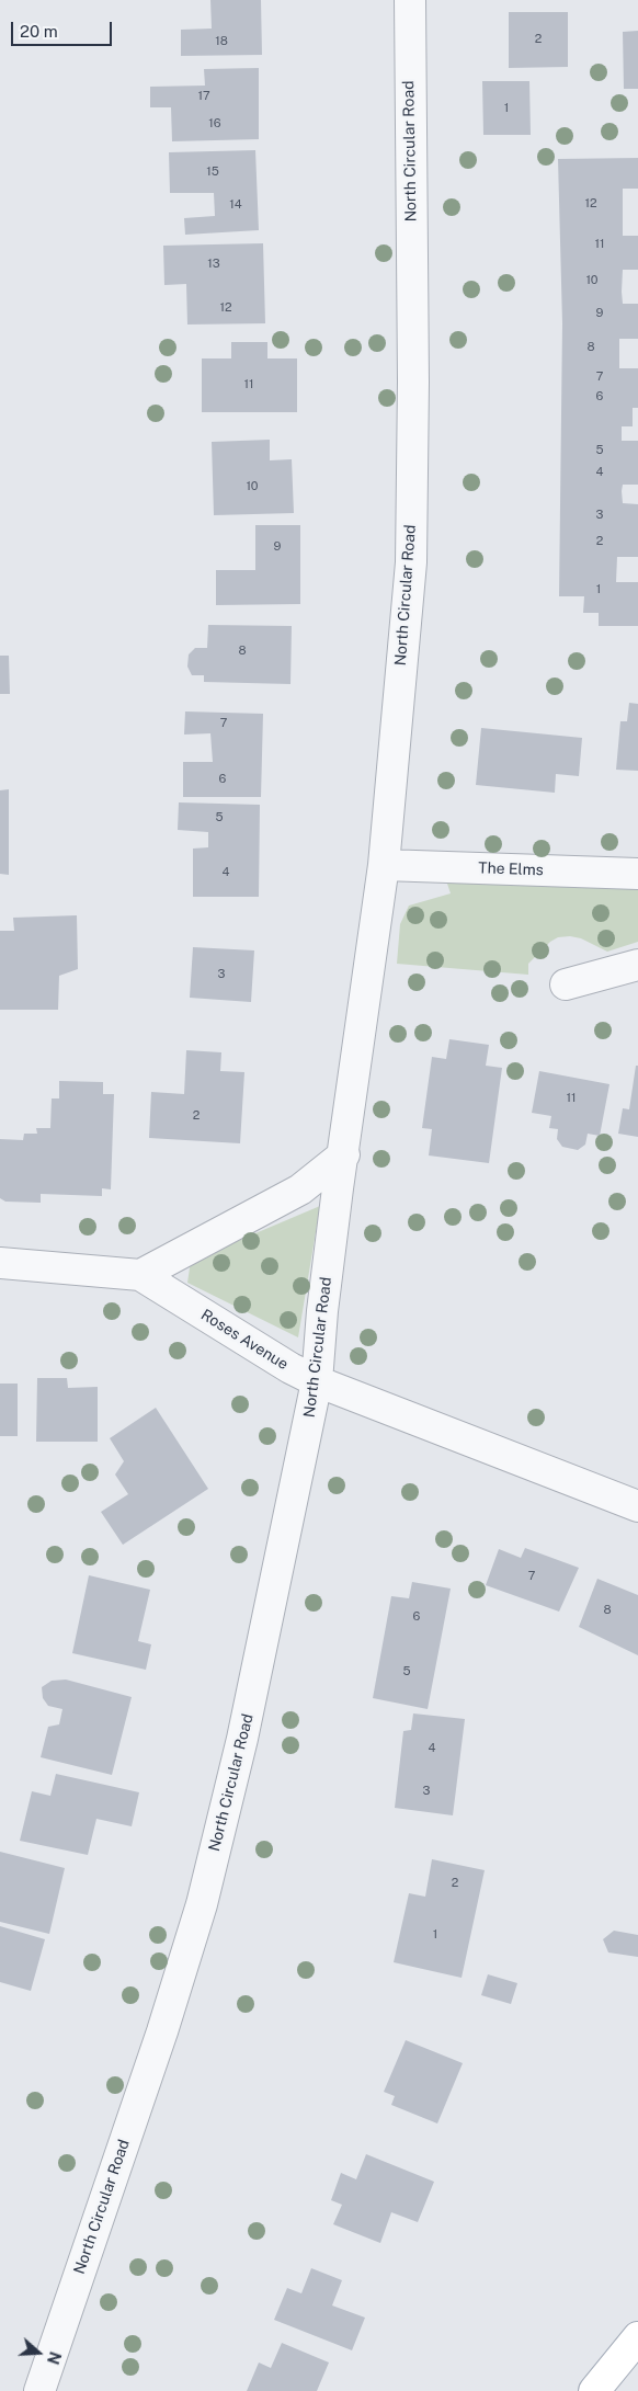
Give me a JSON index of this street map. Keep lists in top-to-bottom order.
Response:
{
  "streets": {
    "street": ["North Circular Road", "The Elms", "Roses Avenue"]
  },
  "crossings": [
    ["North Circular Road", "The Elms"],
    ["North Circular Road", "Roses Avenue"]
  ],
  "house_numbers": [
    "2",
    "18",
    "17",
    "1",
    "16",
    "15",
    "12",
    "14",
    "11",
    "13",
    "10",
    "12",
    "9",
    "8",
    "7",
    "11",
    "6",
    "5",
    "4",
    "10",
    "3",
    "2",
    "9",
    "1",
    "8",
    "7",
    "6",
    "5",
    "4",
    "3",
    "11",
    "2",
    "7",
    "8",
    "6",
    "5",
    "4",
    "3",
    "2",
    "1"
  ],
  "scale_bar": "20 m",
  "north": "right"
}
